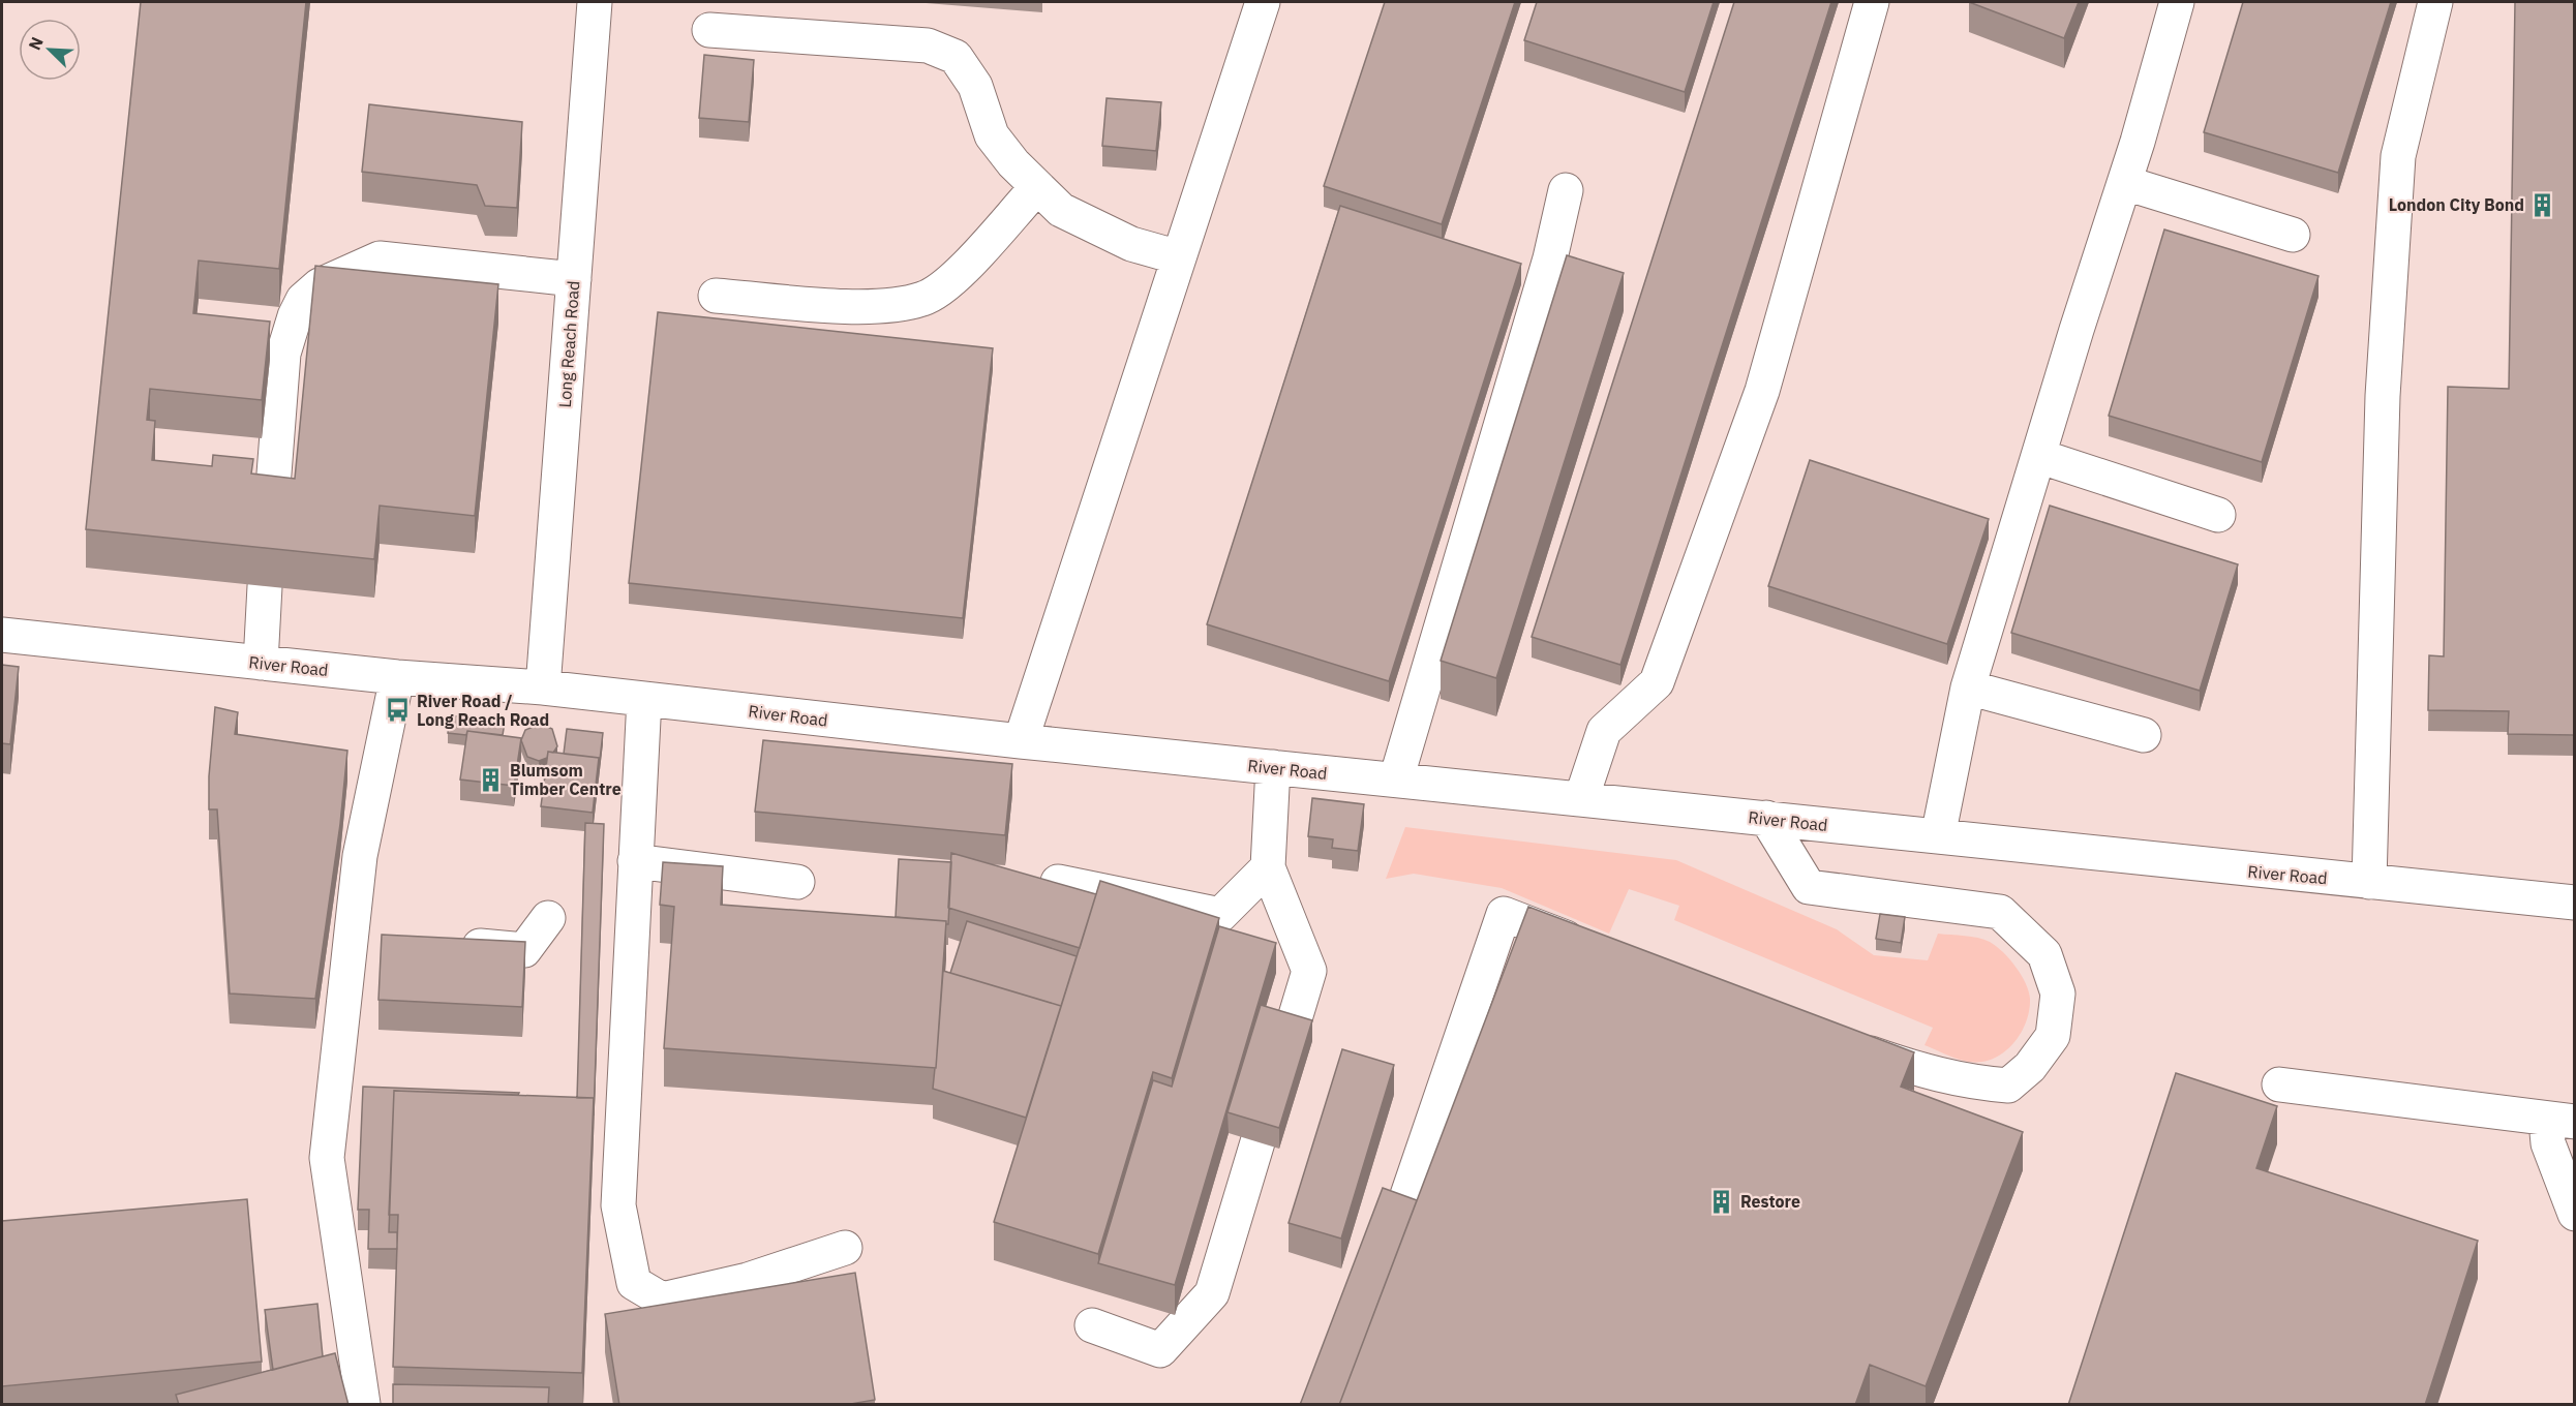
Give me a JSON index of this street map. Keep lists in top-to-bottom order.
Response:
{
  "streets": {
    "street": ["Long Reach Road", "River Road"]
  },
  "crossings": [
    ["Long Reach Road", "River Road"]
  ],
  "places": {
    "building": ["London City Bond", "Blumsom Timber Centre", "Restore"],
    "bus stop": ["River Road / Long Reach Road"]
  },
  "north": "top left"
}
